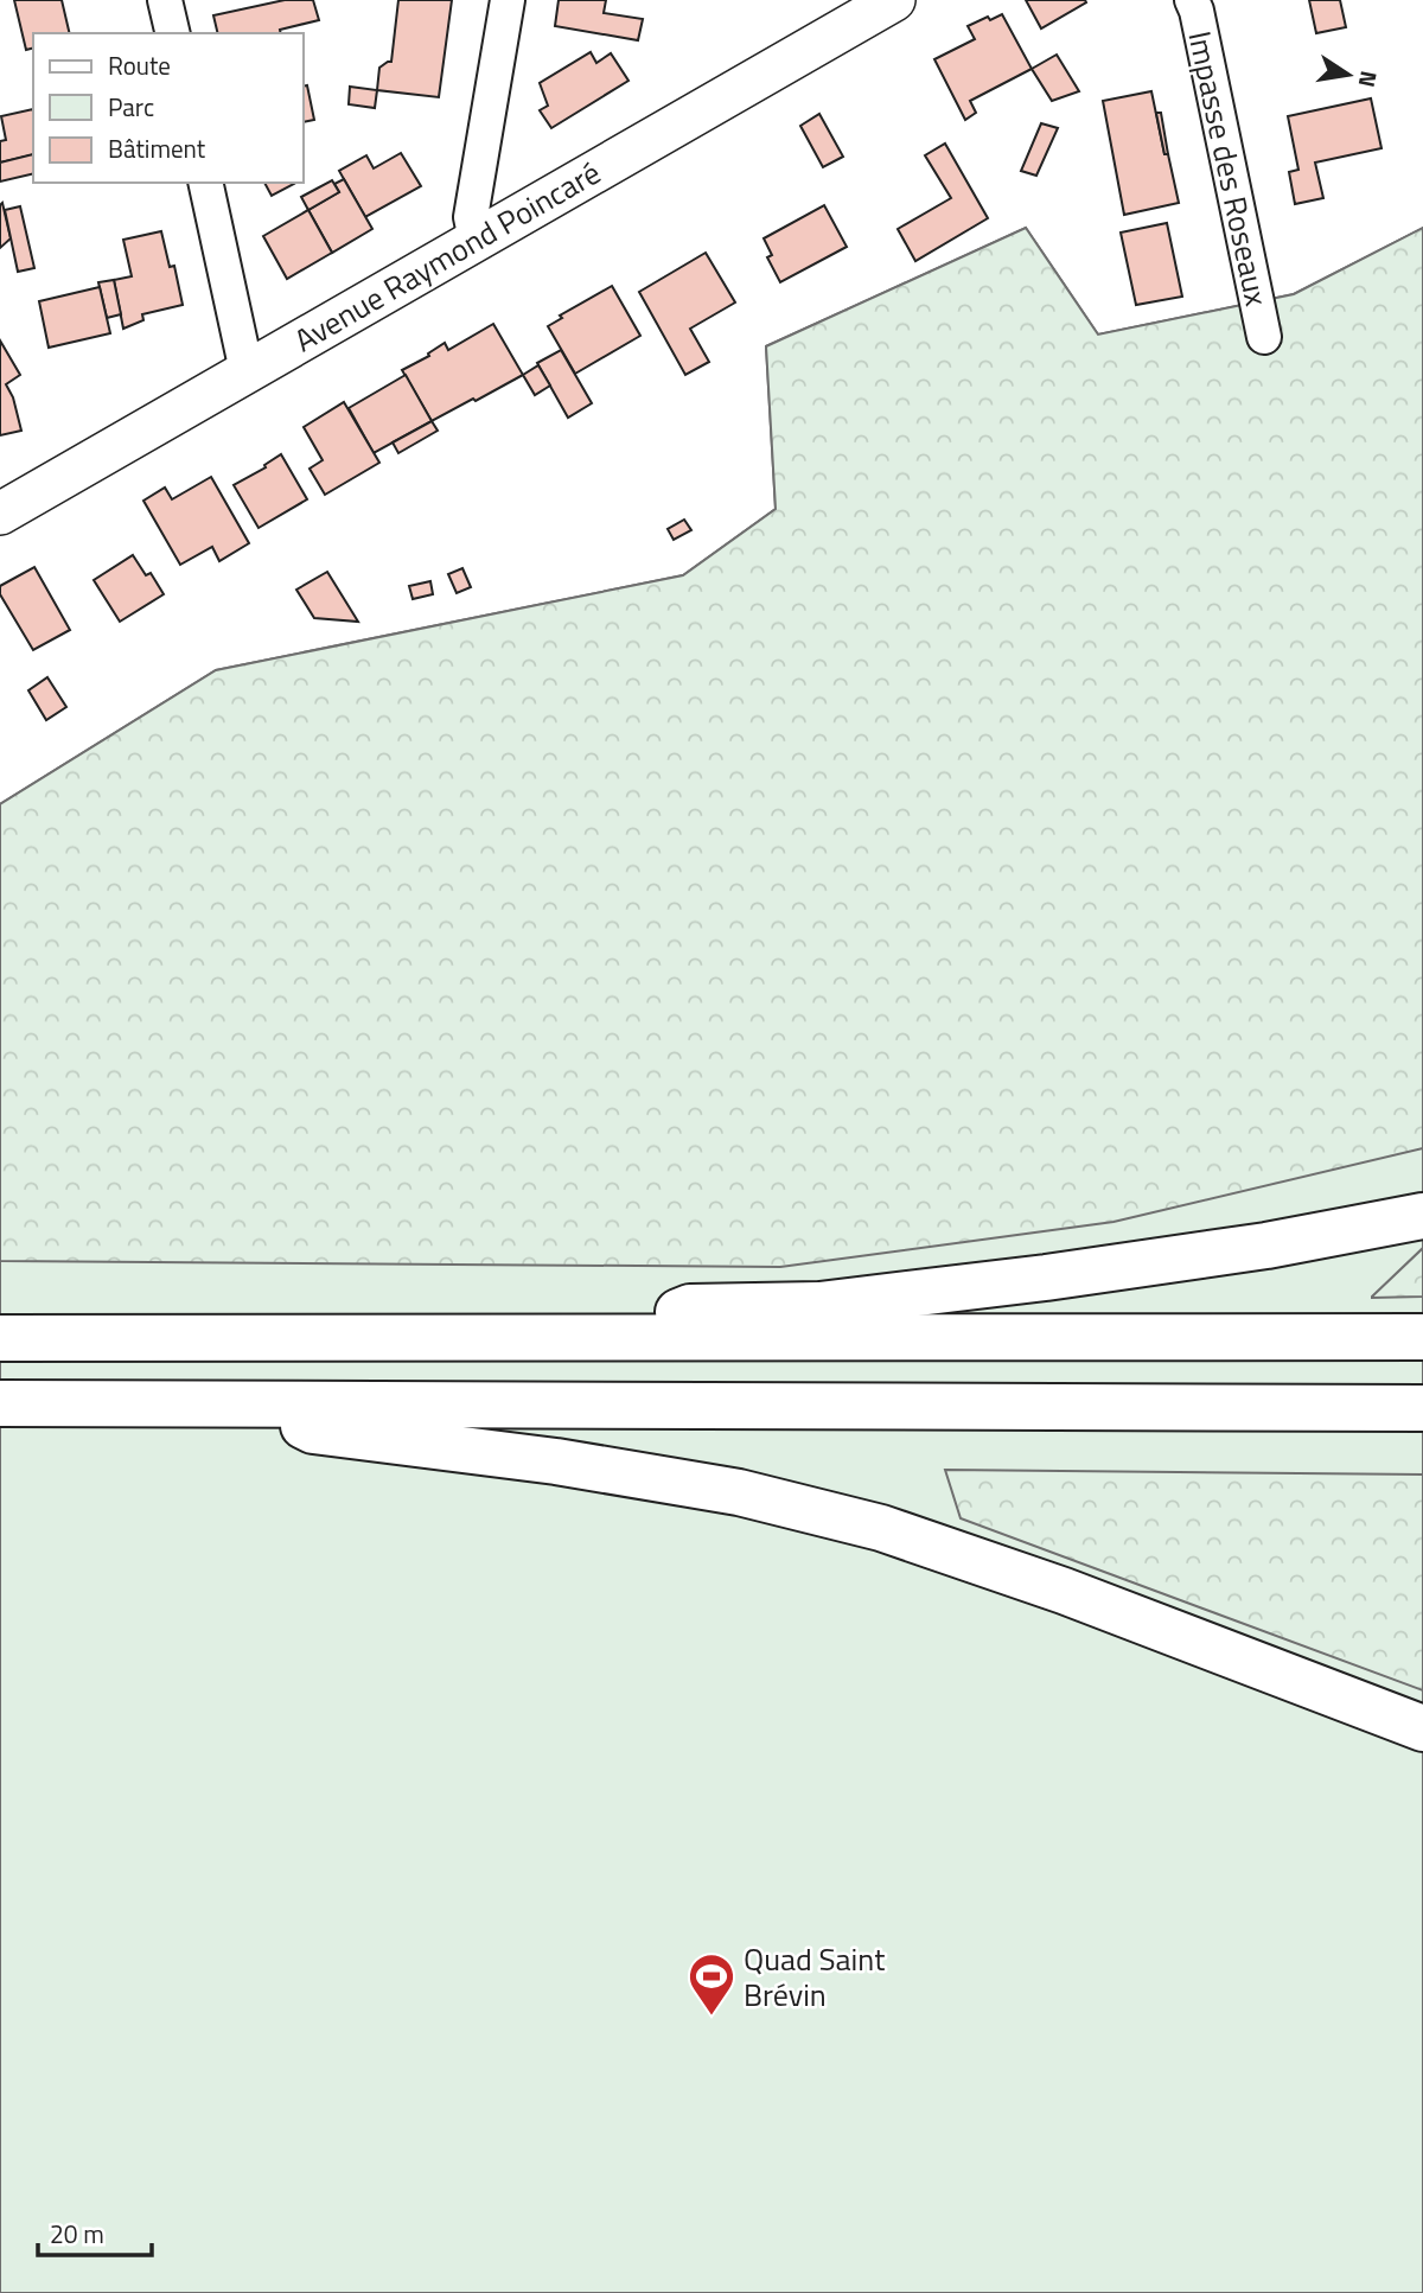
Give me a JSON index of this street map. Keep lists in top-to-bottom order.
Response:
{
  "streets": {
    "street": ["Impasse des Roseaux", "Avenue Raymond Poincaré"]
  },
  "places": {
    "sports": ["Quad Saint Brévin"]
  },
  "legend": ["Route", "Parc", "Bâtiment"],
  "scale_bar": "20 m",
  "north": "right"
}
